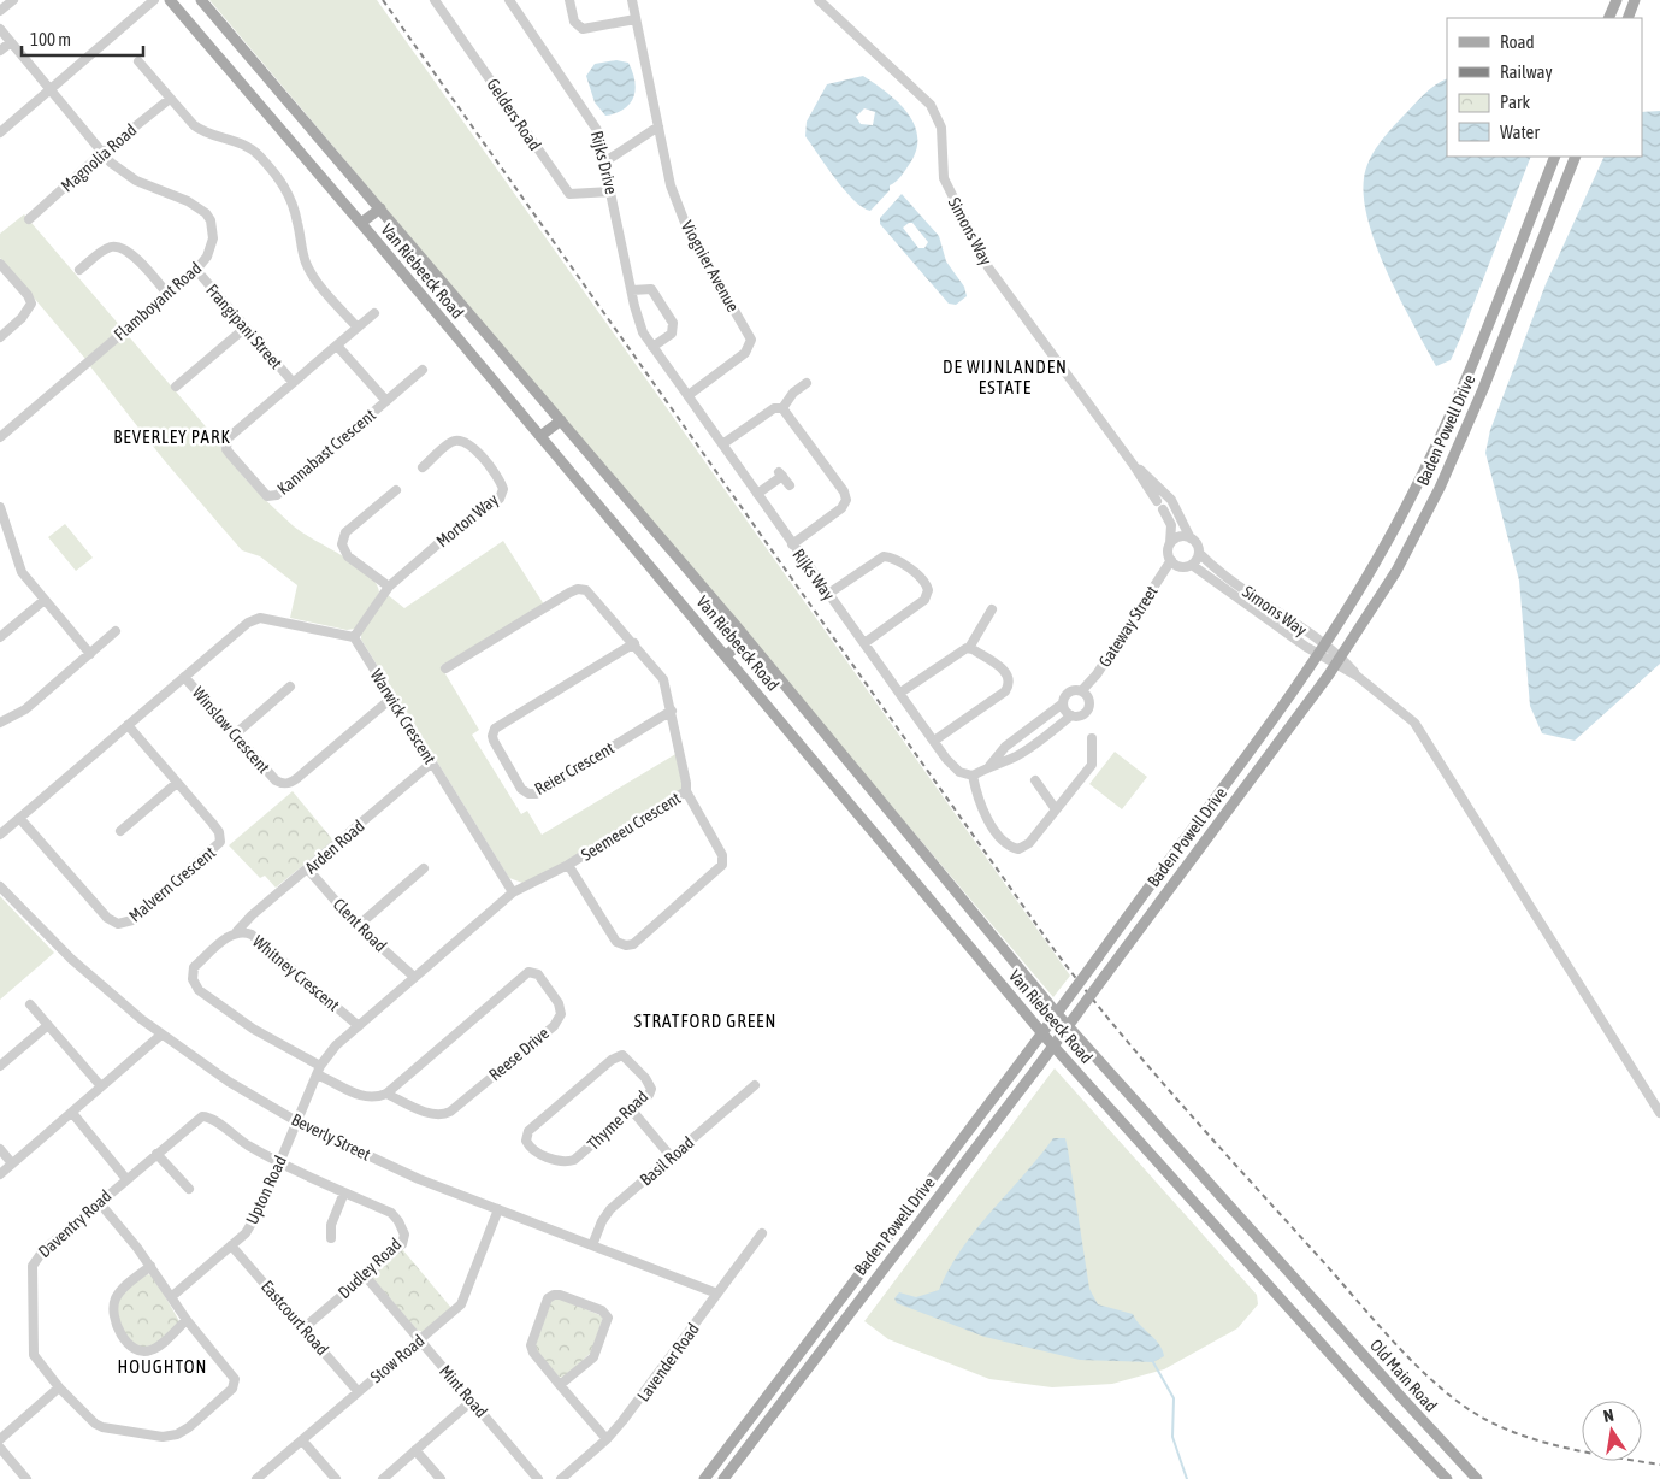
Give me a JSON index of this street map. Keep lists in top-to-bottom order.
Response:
{
  "streets": {
    "main road": ["Van Riebeeck Road", "Baden Powell Drive", "Old Main Road"],
    "street": [
      "Gelders Road",
      "Magnolia Road",
      "Rijks Drive",
      "Simons Way",
      "Viognier Avenue",
      "Flamboyant Road",
      "Frangipani Street",
      "Kannabast Crescent",
      "Morton Way",
      "Rijks Way",
      "Gateway Street",
      "Warwick Crescent",
      "Winslow Crescent",
      "Reier Crescent",
      "Seemeeu Crescent",
      "Arden Road",
      "Malvern Crescent",
      "Clent Road",
      "Whitney Crescent",
      "Reese Drive",
      "Thyme Road",
      "Beverly Street",
      "Basil Road",
      "Upton Road",
      "Daventry Road",
      "Dudley Road",
      "Eastcourt Road",
      "Stow Road",
      "Lavender Road",
      "Mint Road"
    ]
  },
  "crossings": [
    ["Gelders Road", "Rijks Drive"],
    ["Magnolia Road", "Flamboyant Road"],
    ["Rijks Drive", "Rijks Way"],
    ["Simons Way", "Baden Powell Drive"],
    ["Simons Way", "Gateway Street"],
    ["Viognier Avenue", "Rijks Way"],
    ["Van Riebeeck Road", "Old Main Road"],
    ["Flamboyant Road", "Frangipani Street"],
    ["Frangipani Street", "Kannabast Crescent"],
    ["Morton Way", "Warwick Crescent"],
    ["Warwick Crescent", "Winslow Crescent"],
    ["Warwick Crescent", "Seemeeu Crescent"],
    ["Warwick Crescent", "Arden Road"],
    ["Reier Crescent", "Seemeeu Crescent"],
    ["Arden Road", "Clent Road"],
    ["Arden Road", "Whitney Crescent"],
    ["Whitney Crescent", "Reese Drive"],
    ["Beverly Street", "Basil Road"],
    ["Beverly Street", "Upton Road"],
    ["Beverly Street", "Stow Road"],
    ["Beverly Street", "Lavender Road"],
    ["Upton Road", "Daventry Road"],
    ["Upton Road", "Dudley Road"],
    ["Upton Road", "Eastcourt Road"],
    ["Daventry Road", "Dudley Road"],
    ["Dudley Road", "Eastcourt Road"],
    ["Dudley Road", "Mint Road"],
    ["Eastcourt Road", "Stow Road"],
    ["Stow Road", "Mint Road"]
  ],
  "districts": [
    "DE WIJNLANDEN ESTATE",
    "BEVERLEY PARK",
    "STRATFORD GREEN",
    "HOUGHTON"
  ],
  "legend": [
    "Road",
    "Railway",
    "Park",
    "Water"
  ],
  "scale_bar": "100 m",
  "north": "top"
}
